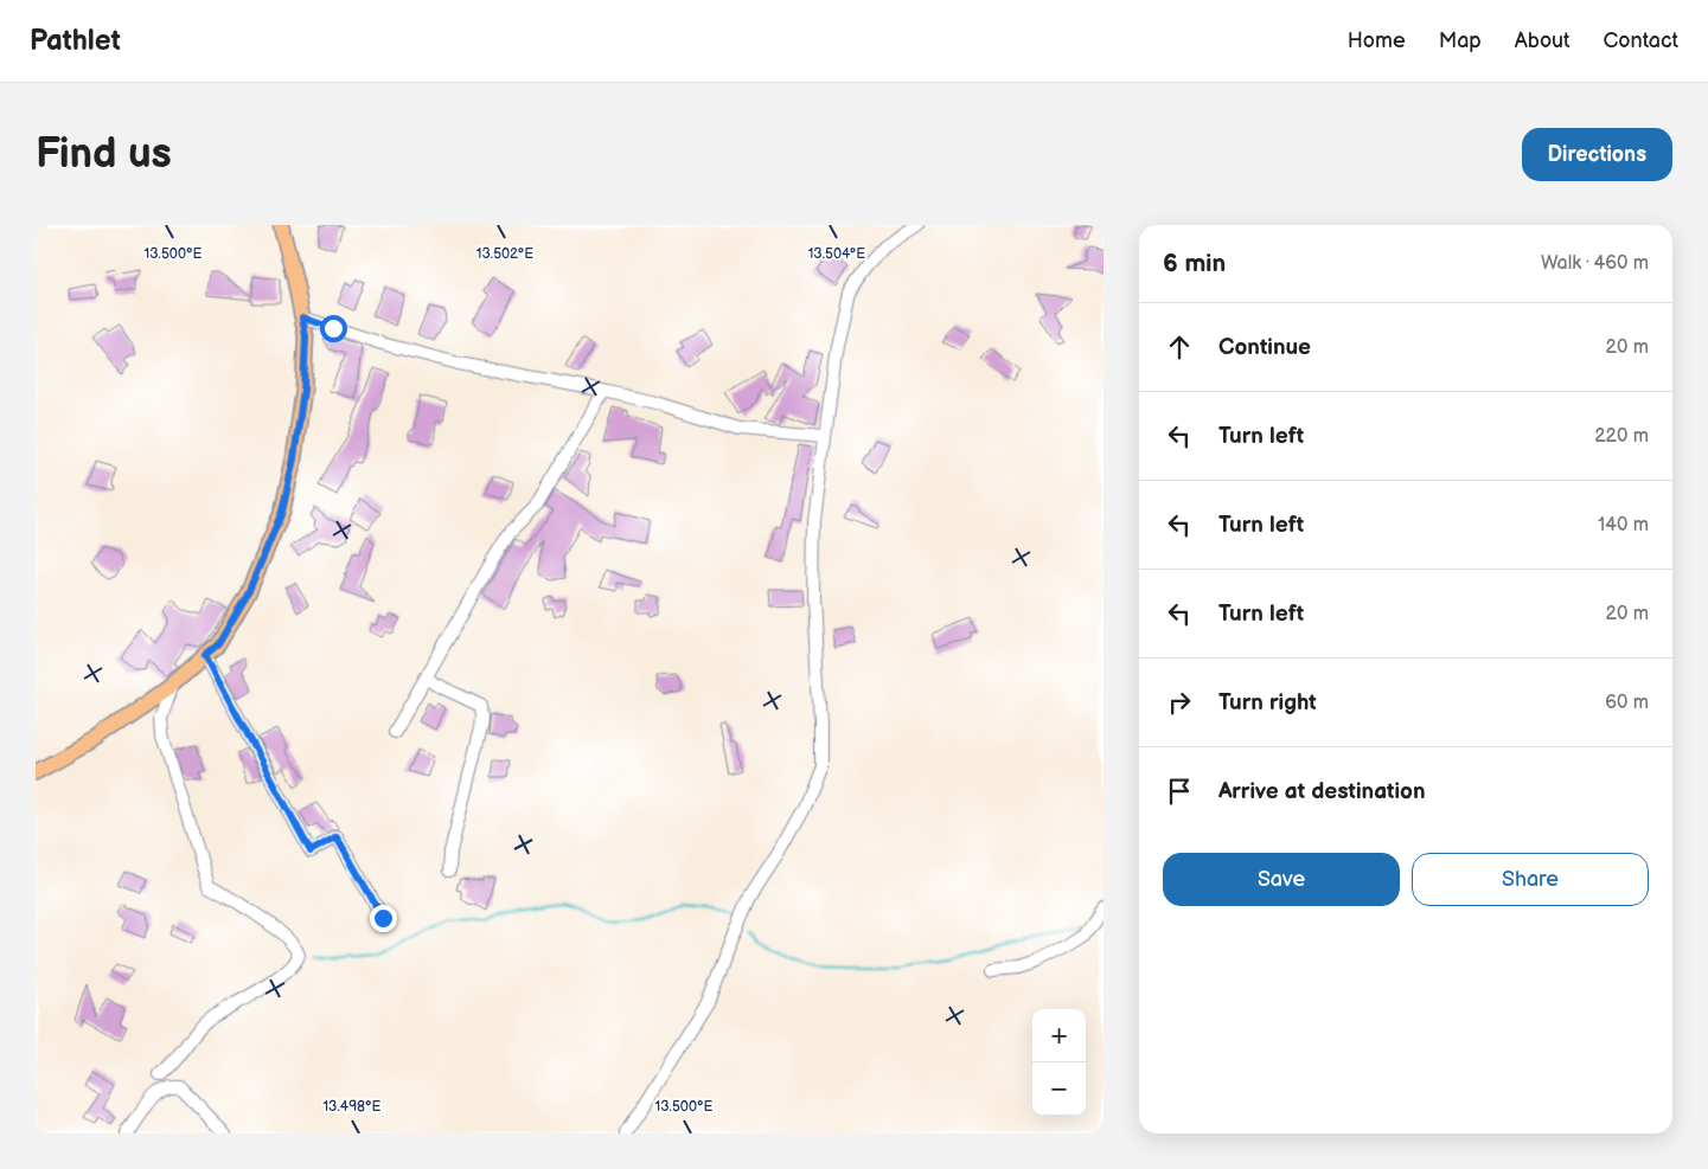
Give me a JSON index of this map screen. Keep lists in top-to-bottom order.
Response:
{
  "page": {
    "header": "Pathlet",
    "nav": [
      "Home",
      "Map",
      "About",
      "Contact"
    ],
    "buttons": [
      "Directions",
      ["Save", "Share"]
    ],
    "title": "Find us",
    "heading": ["6 min", "Walk · 460 m"],
    "list": [
      ["Continue", "20 m"],
      ["Turn left", "220 m"],
      ["Turn left", "140 m"],
      ["Turn left", "20 m"],
      ["Turn right", "60 m"],
      "Arrive at destination"
    ],
    "map_buttons": ["+", "−"]
  },
  "coordinates": [
    "13.500°E",
    "13.502°E",
    "13.504°E",
    "13.498°E"
  ]
}
